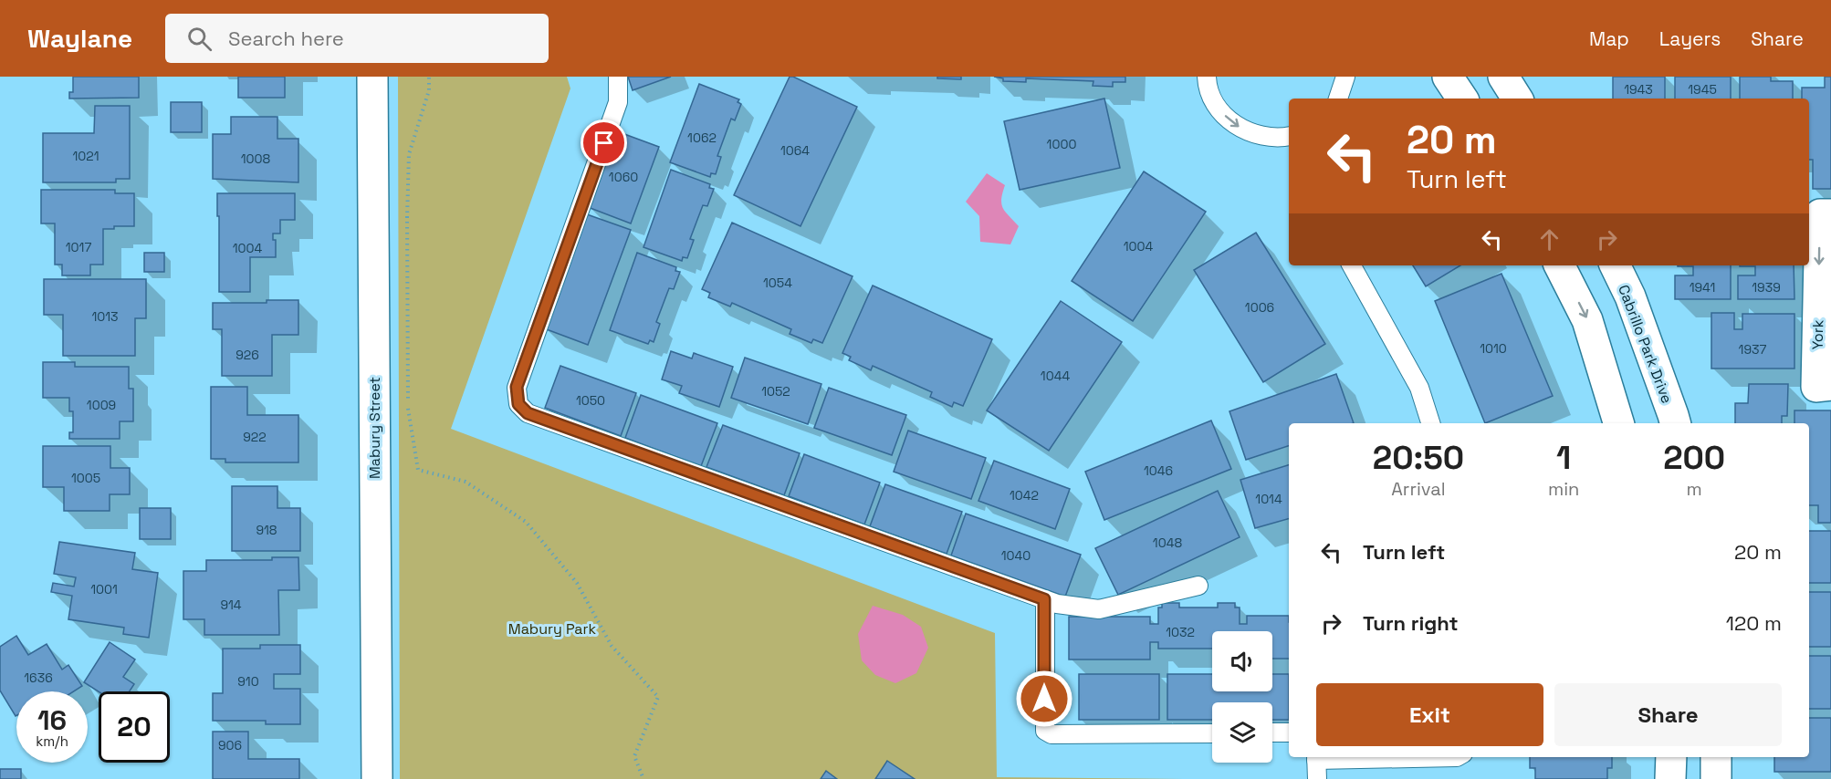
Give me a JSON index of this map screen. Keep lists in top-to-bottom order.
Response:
{
  "streets": {
    "street": ["York", "Cabrillo Park Drive", "Mabury Street"]
  },
  "parks": ["Mabury Park"],
  "house_numbers": [
    "1943",
    "1945",
    "1062",
    "1000",
    "1064",
    "1021",
    "1008",
    "1060",
    "1004",
    "1017",
    "1004",
    "1054",
    "1941",
    "1939",
    "1006",
    "1013",
    "1010",
    "1937",
    "926",
    "1044",
    "1052",
    "1050",
    "1009",
    "922",
    "1046",
    "1005",
    "1042",
    "1014",
    "918",
    "1048",
    "1040",
    "1001",
    "914",
    "1032",
    "1636",
    "910",
    "906"
  ],
  "page": {
    "header": "Waylane",
    "search": "Search here",
    "nav": ["Map", "Layers", "Share"],
    "turn": ["20 m", "Turn left"],
    "eta": [
      "20:50",
      "Arrival",
      "1",
      "min",
      "200",
      "m"
    ],
    "list": [
      {
        "name": "Turn left",
        "value": "20 m"
      },
      {
        "name": "Turn right",
        "value": "120 m"
      }
    ],
    "buttons": ["Exit", "Share"],
    "speed": "16 km/h",
    "limit": "20"
  }
}
